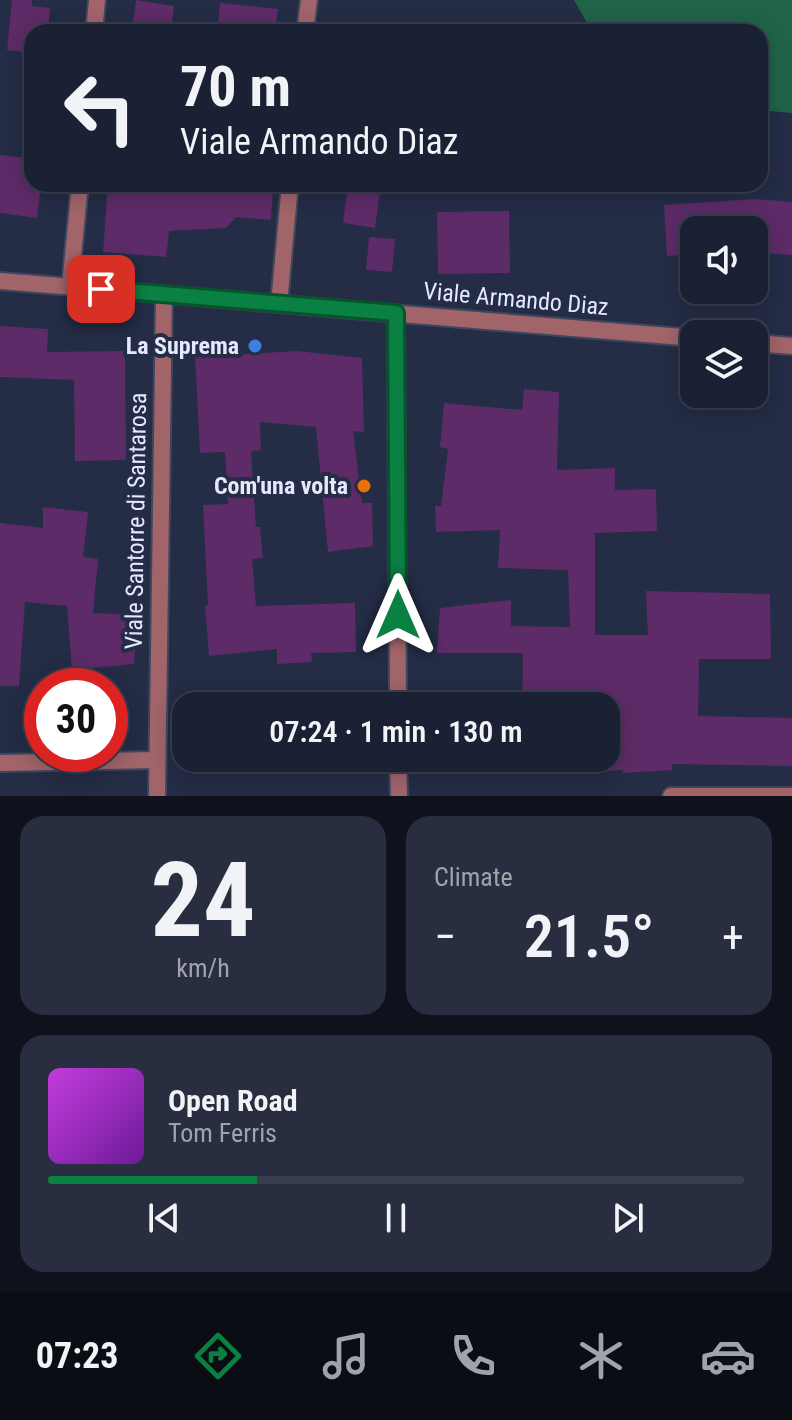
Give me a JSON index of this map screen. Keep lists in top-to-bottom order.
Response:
{
  "streets": {
    "street": ["Viale Armando Diaz", "Viale Santorre di Santarosa"]
  },
  "crossings": [
    ["Viale Armando Diaz", "Viale Santorre di Santarosa"]
  ],
  "places": ["La Suprema", "Com'una volta"],
  "page": {
    "turn": ["70 m", "Viale Armando Diaz"],
    "limit": "30",
    "trip": "07:24 · 1 min · 130 m",
    "tile": [
      ["24", "km/h"],
      "Climate"
    ],
    "heat": ["−", "21.5°", "+"],
    "song": ["Open Road", "Tom Ferris"],
    "tabs": "07:23"
  }
}
